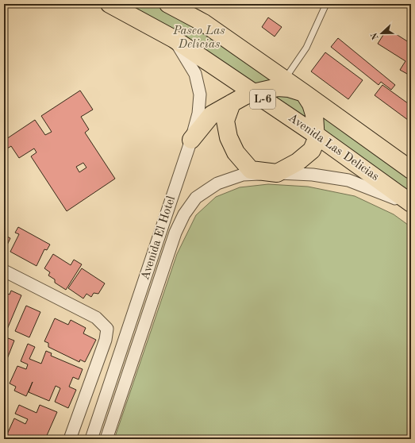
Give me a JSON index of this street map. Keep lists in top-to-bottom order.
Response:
{
  "streets": {
    "main road": ["L-6", "Avenida Las Delicias"],
    "street": ["Avenida El Hotel"]
  },
  "crossings": [
    ["L-6", "Avenida Las Delicias"],
    ["L-6", "Avenida El Hotel"],
    ["Avenida Las Delicias", "Avenida El Hotel"]
  ],
  "parks": ["Paseo Las Delicias"],
  "north": "left"
}
